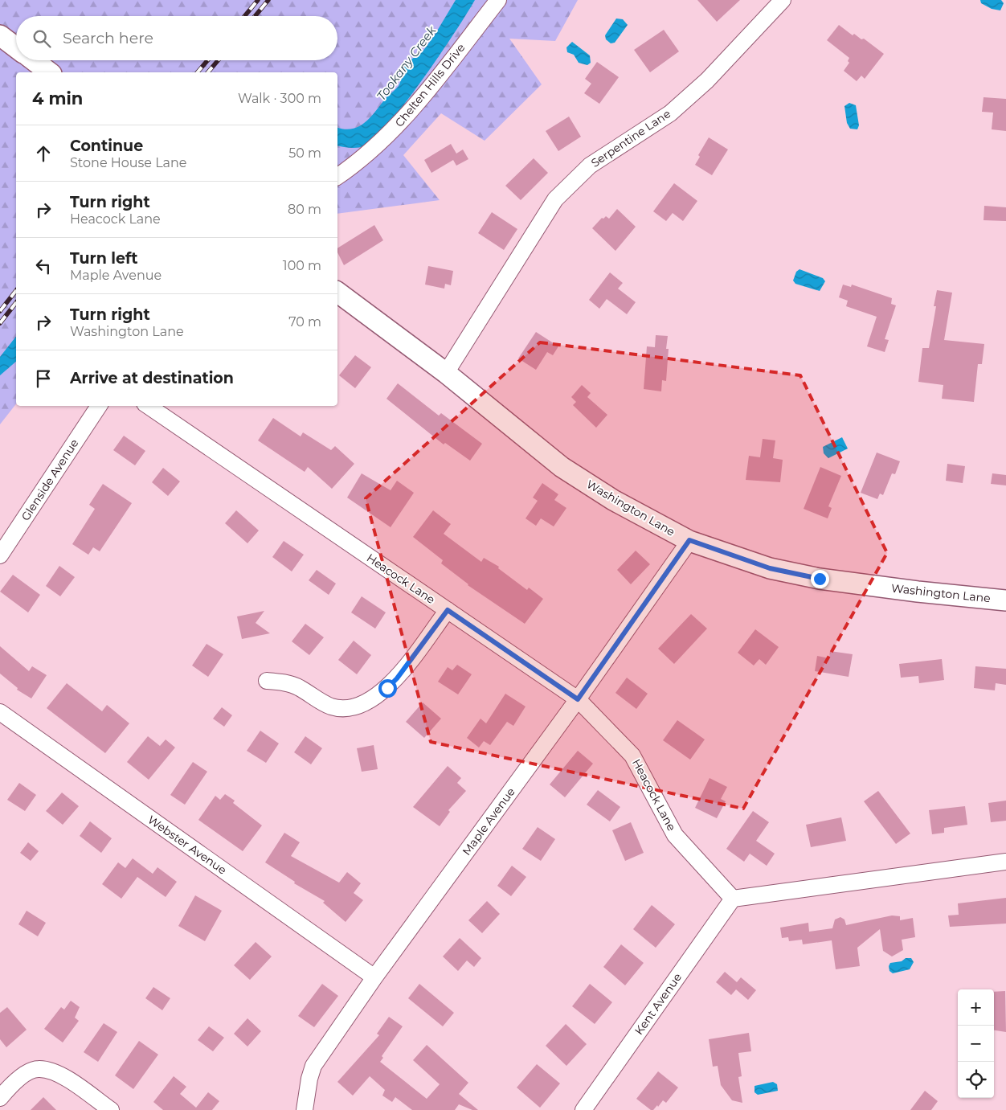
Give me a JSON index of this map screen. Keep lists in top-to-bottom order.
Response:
{
  "streets": {
    "main road": ["Washington Lane"],
    "street": [
      "Chelten Hills Drive",
      "Serpentine Lane",
      "Glenside Avenue",
      "Heacock Lane",
      "Maple Avenue",
      "Webster Avenue",
      "Kent Avenue"
    ]
  },
  "crossings": [
    ["Serpentine Lane", "Washington Lane"],
    ["Washington Lane", "Maple Avenue"],
    ["Heacock Lane", "Maple Avenue"],
    ["Heacock Lane", "Kent Avenue"],
    ["Maple Avenue", "Webster Avenue"]
  ],
  "water": ["Tookany Creek"],
  "page": {
    "search": "Search here",
    "heading": ["4 min", "Walk · 300 m"],
    "list": [
      ["Continue", "Stone House Lane", "50 m"],
      ["Turn right", "Heacock Lane", "80 m"],
      ["Turn left", "Maple Avenue", "100 m"],
      ["Turn right", "Washington Lane", "70 m"],
      "Arrive at destination"
    ],
    "map_buttons": ["+", "−"]
  }
}
